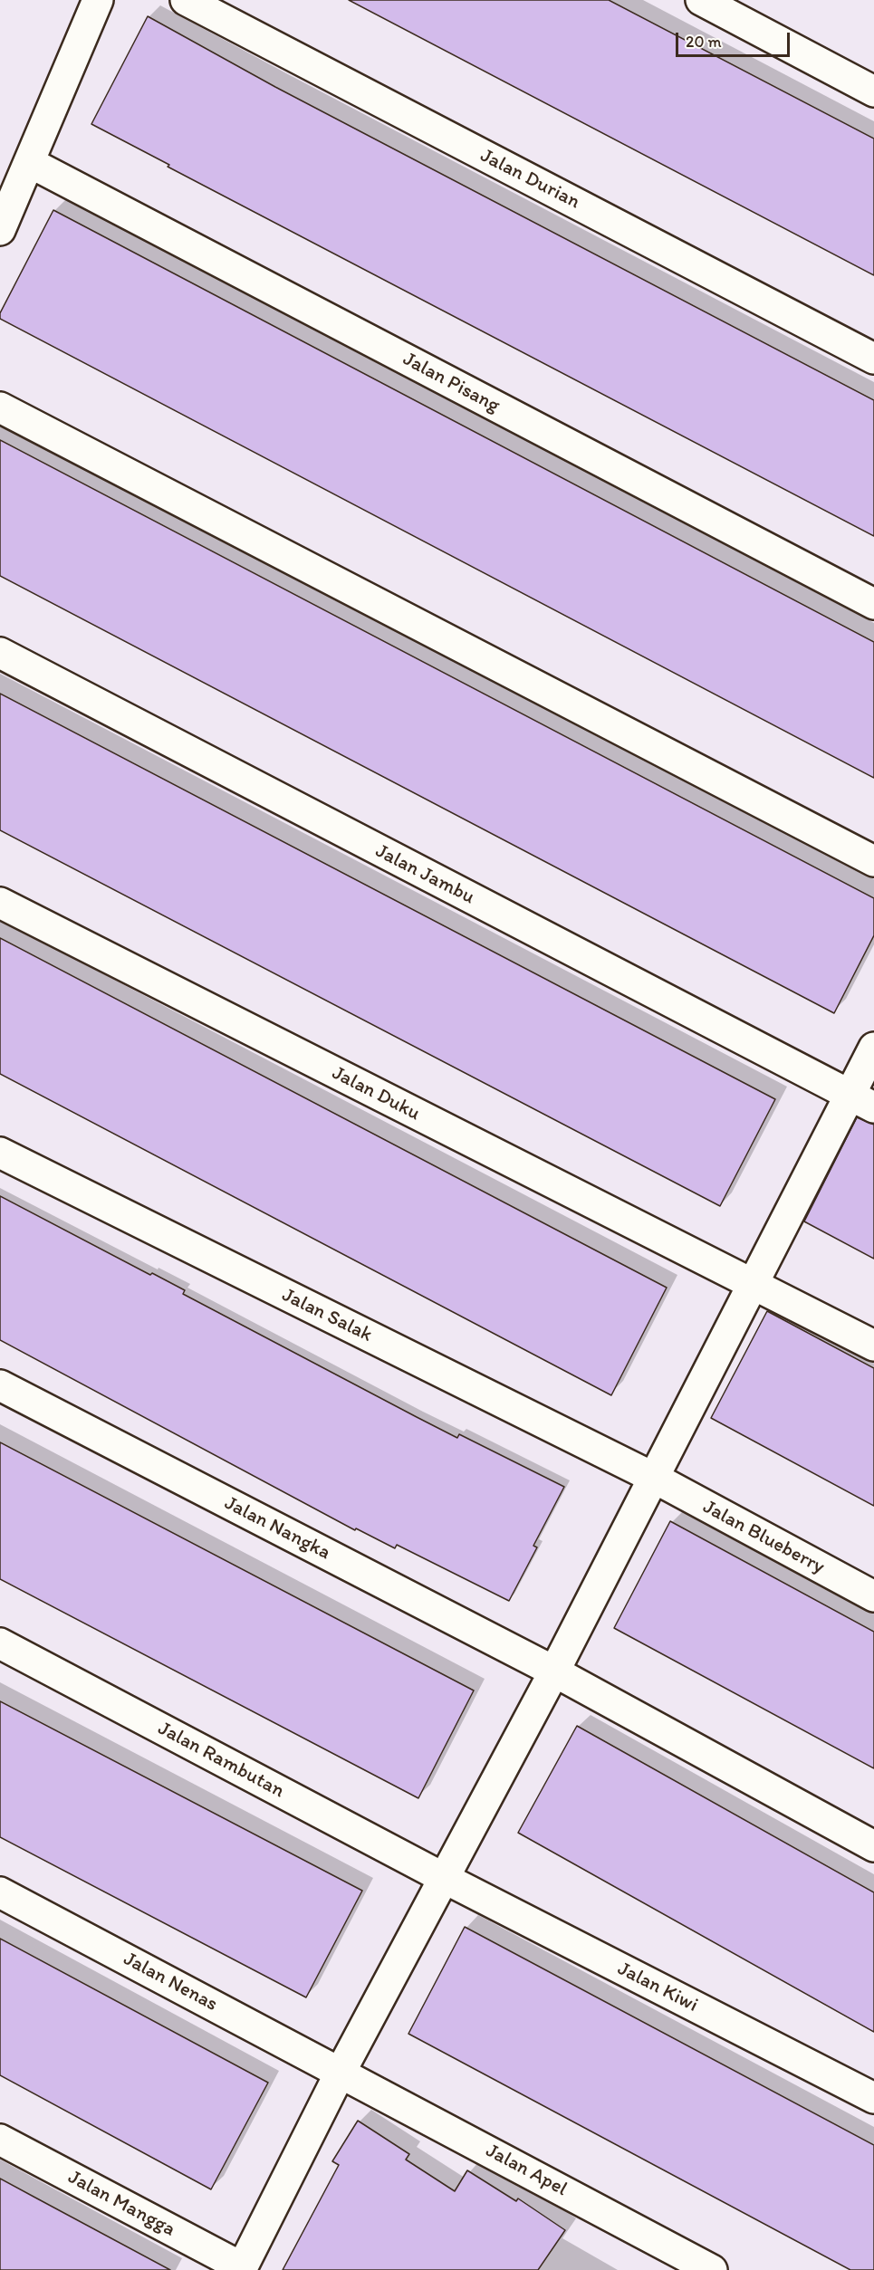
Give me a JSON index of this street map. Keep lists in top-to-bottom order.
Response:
{
  "streets": {
    "street": [
      "Jalan Durian",
      "Jalan Pisang",
      "Jalan Jambu",
      "Jalan Duku",
      "Jalan Salak",
      "Jalan Nangka",
      "Jalan Blueberry",
      "Jalan Rambutan",
      "Jalan Nenas",
      "Jalan Kiwi",
      "Jalan Apel",
      "Jalan Mangga"
    ]
  },
  "crossings": [
    ["Jalan Salak", "Jalan Blueberry"],
    ["Jalan Rambutan", "Jalan Kiwi"],
    ["Jalan Nenas", "Jalan Apel"]
  ],
  "scale_bar": "20 m"
}
